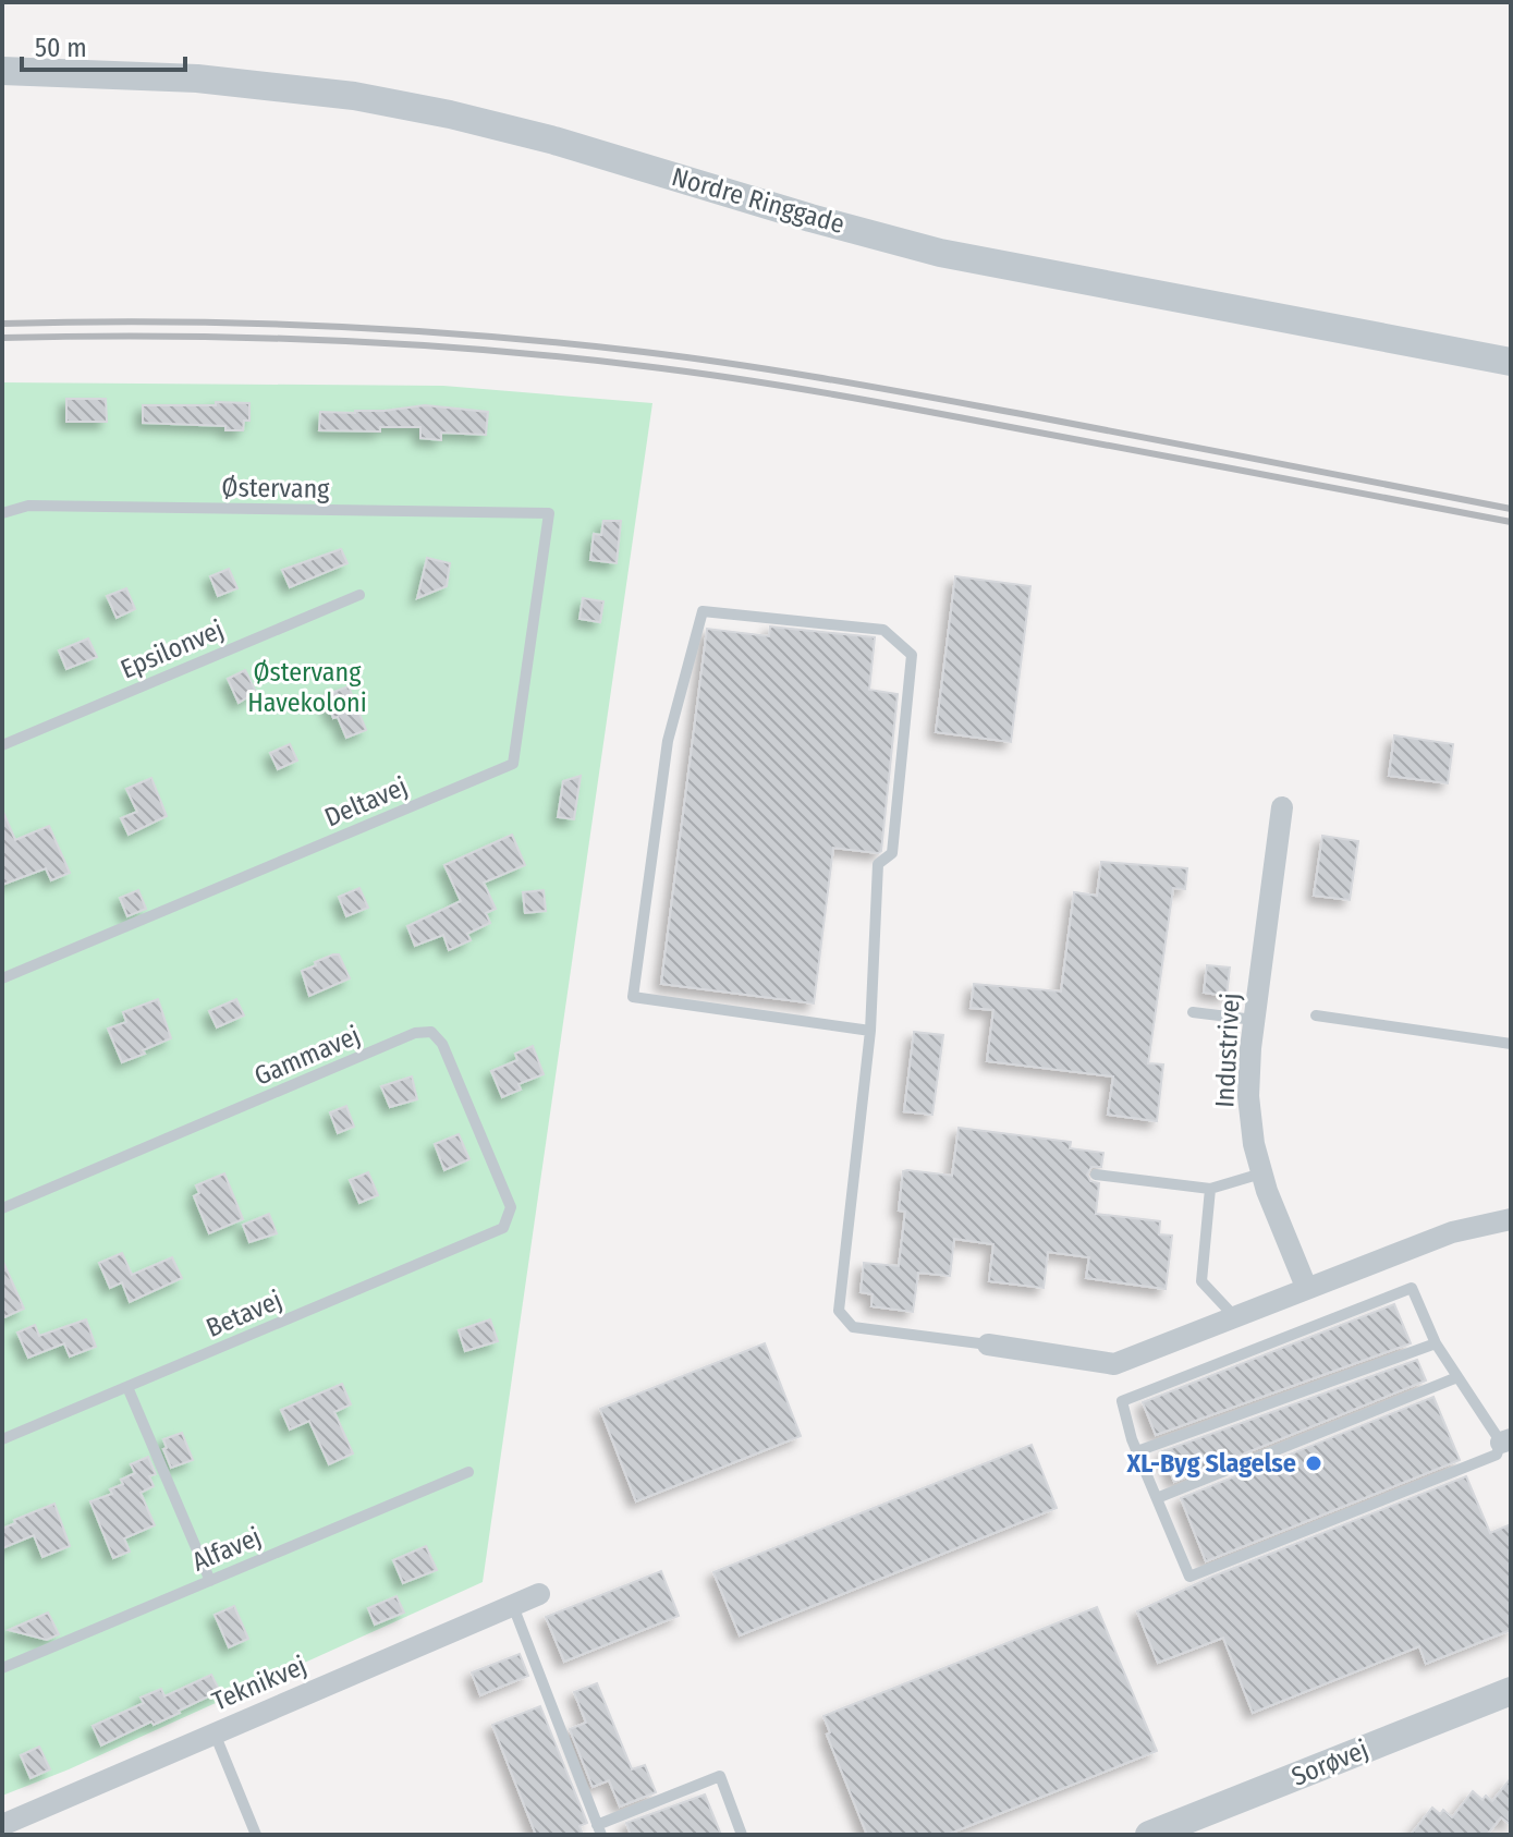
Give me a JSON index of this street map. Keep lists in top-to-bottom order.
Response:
{
  "streets": {
    "street": [
      "Nordre Ringgade",
      "Industrivej",
      "Teknikvej",
      "Sorøvej"
    ],
    "lane": [
      "Østervang",
      "Epsilonvej",
      "Deltavej",
      "Gammavej",
      "Betavej",
      "Alfavej"
    ]
  },
  "crossings": [
    ["Østervang", "Deltavej"],
    ["Gammavej", "Betavej"]
  ],
  "parks": ["Østervang Havekoloni"],
  "places": ["XL-Byg Slagelse"],
  "scale_bar": "50 m"
}
